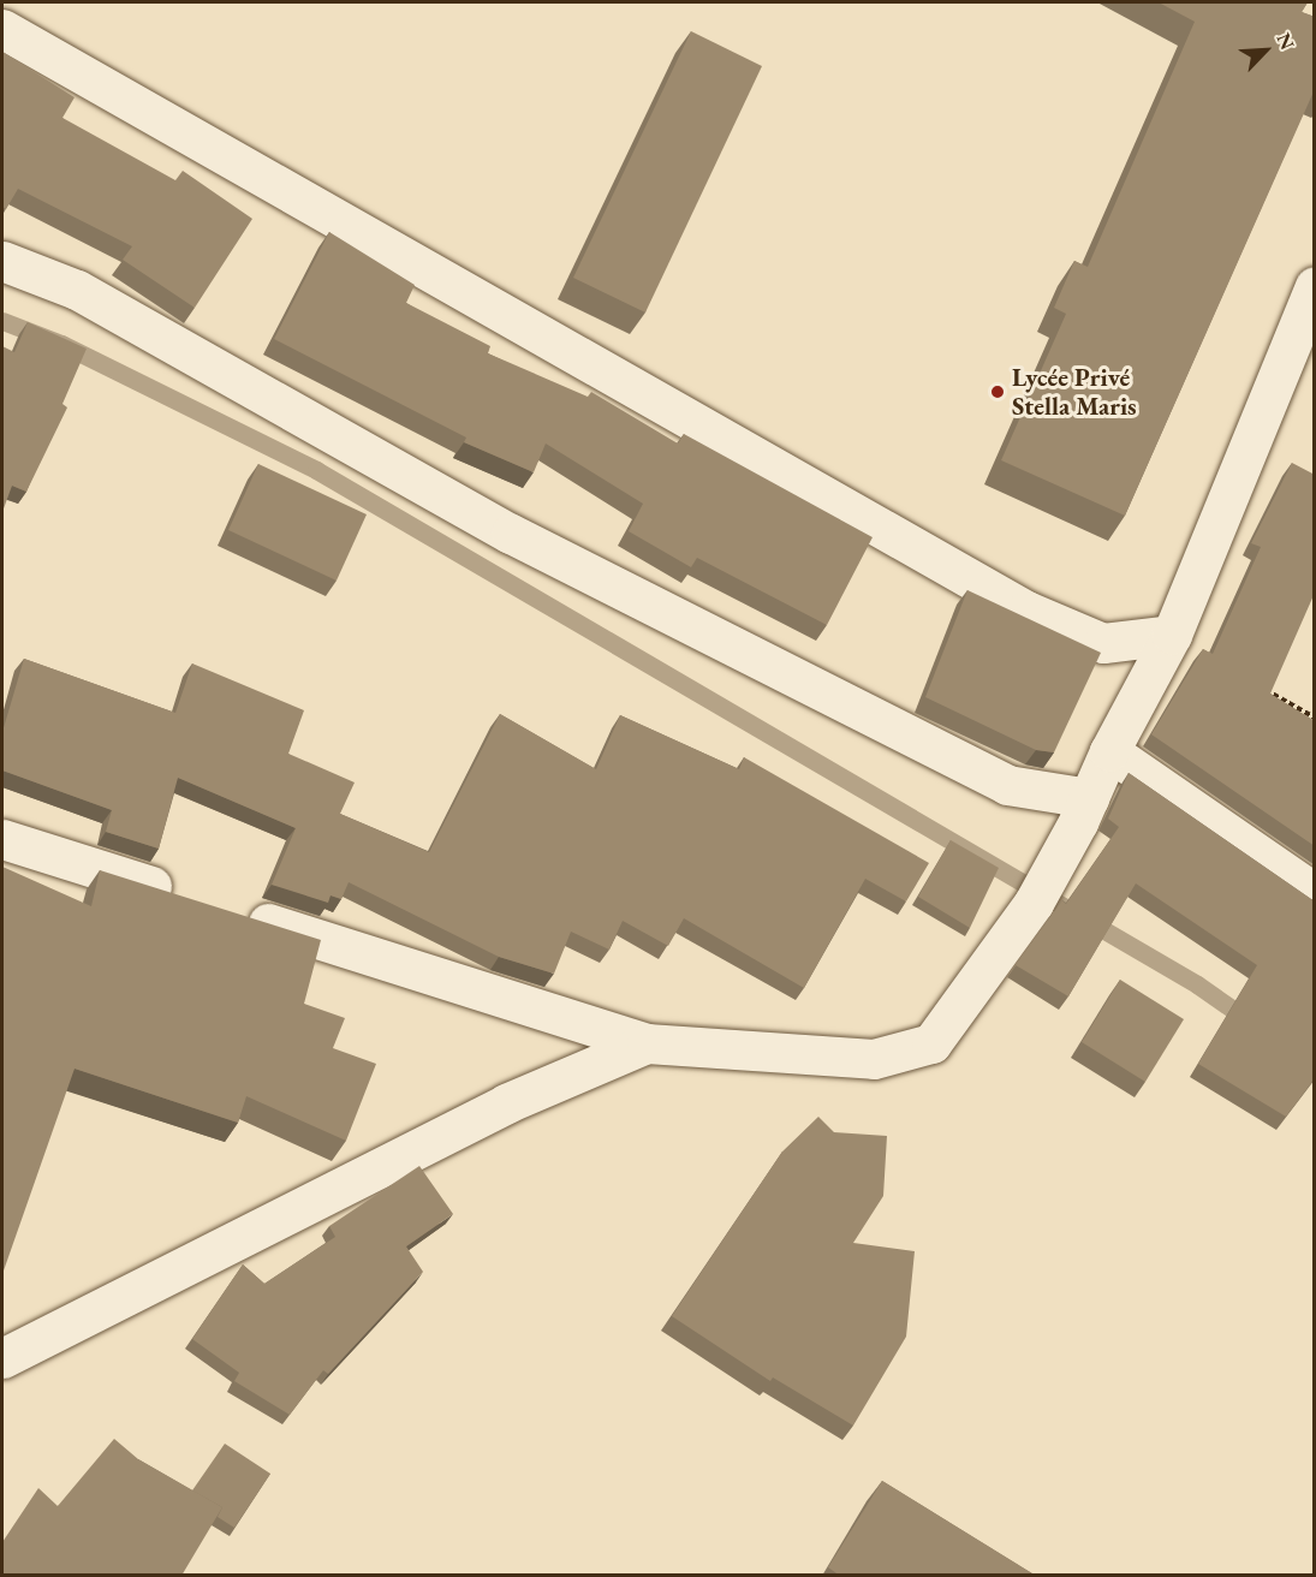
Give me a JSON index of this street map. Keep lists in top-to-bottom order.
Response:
{
  "places": ["Lycée Privé Stella Maris"],
  "north": "top right"
}
